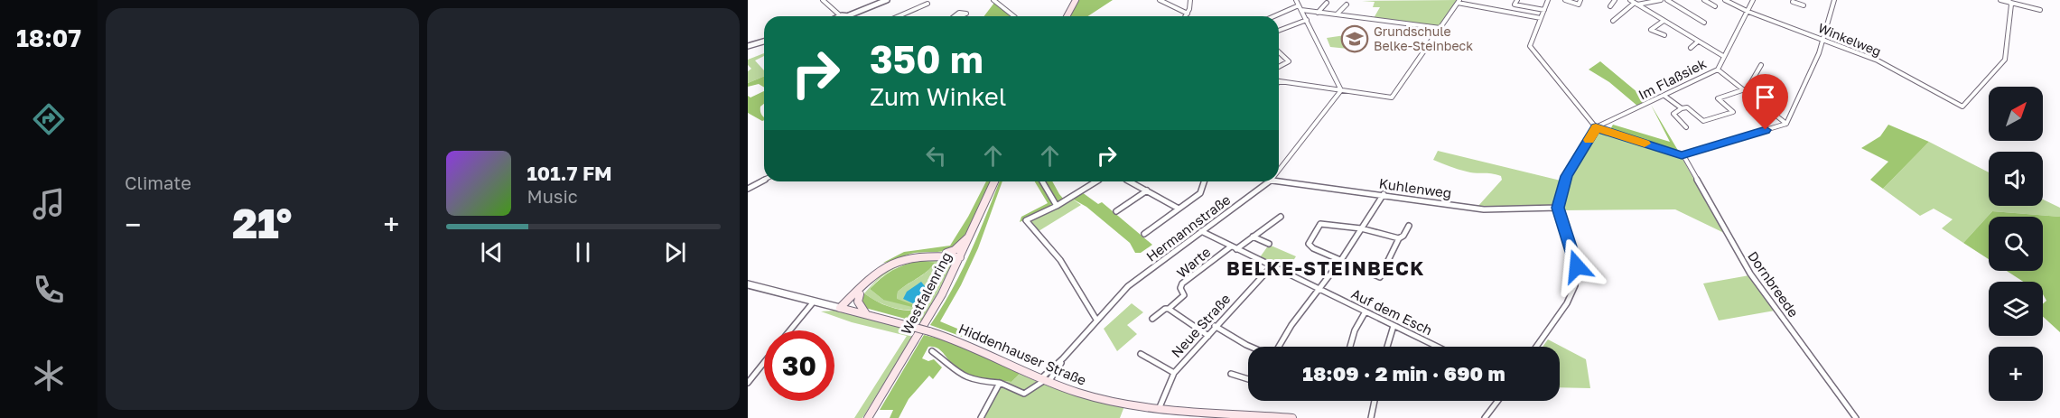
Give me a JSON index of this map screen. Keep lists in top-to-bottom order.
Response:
{
  "streets": {
    "main road": ["Westfalenring", "Hiddenhauser Straße"],
    "street": [
      "Winkelweg",
      "Im Flaßsiek",
      "Kuhlenweg",
      "Hermannstraße",
      "Warte",
      "Dornbreede",
      "Auf dem Esch",
      "Neue Straße"
    ]
  },
  "crossings": [
    ["Winkelweg", "Im Flaßsiek"],
    ["Hermannstraße", "Auf dem Esch"],
    ["Hermannstraße", "Hiddenhauser Straße"],
    ["Warte", "Auf dem Esch"],
    ["Auf dem Esch", "Neue Straße"],
    ["Neue Straße", "Hiddenhauser Straße"]
  ],
  "districts": ["BELKE-STEINBECK"],
  "places": {
    "school or university": ["Grundschule Belke-Steinbeck"]
  },
  "north": "top right",
  "page": {
    "tabs": "18:07",
    "tile": "Climate",
    "turn": ["350 m", "Zum Winkel"],
    "map_buttons": "+",
    "song": ["101.7 FM", "Music"],
    "heat": ["−", "21°", "+"],
    "limit": "30",
    "trip": "18:09 · 2 min · 690 m"
  }
}
